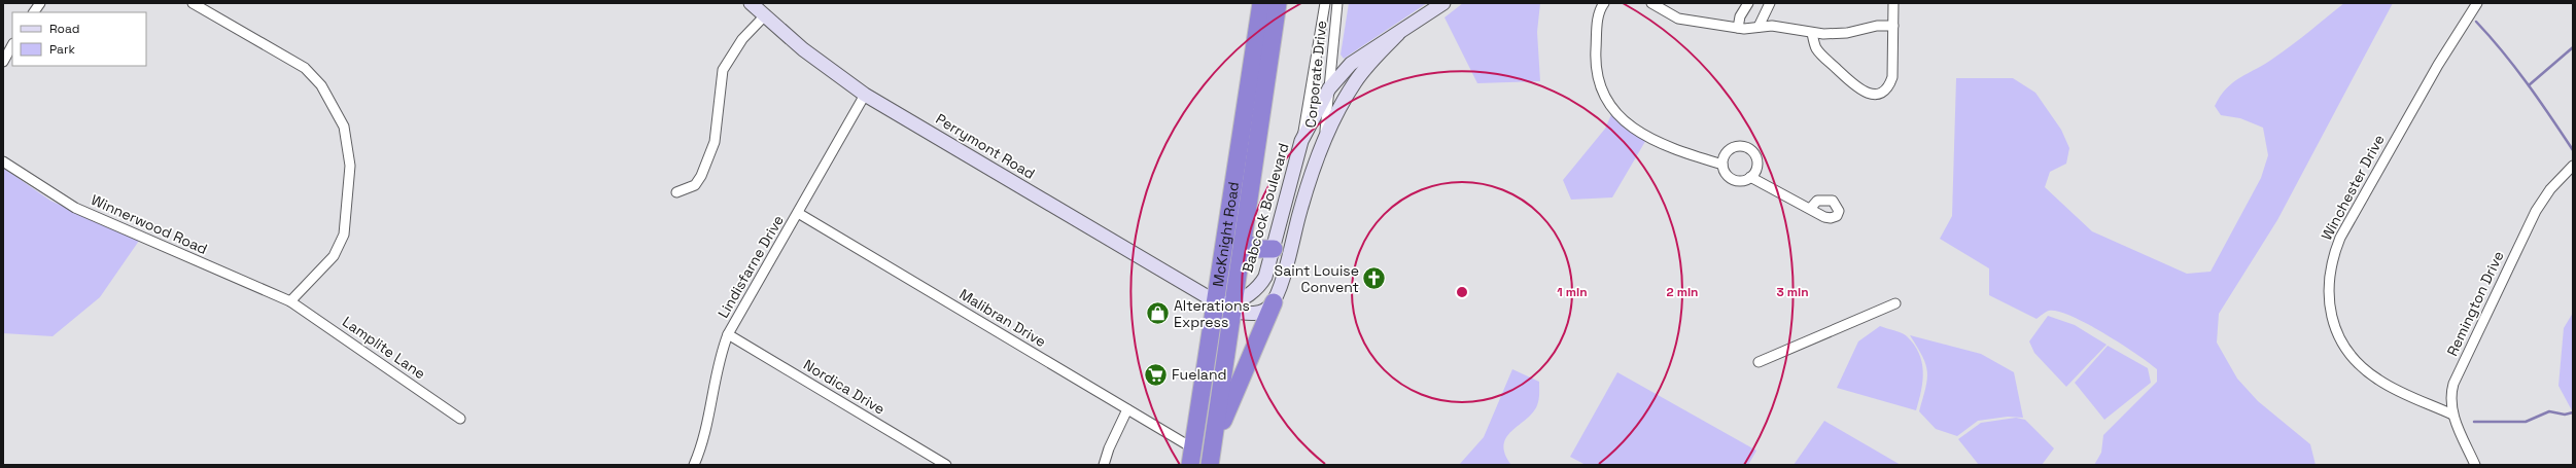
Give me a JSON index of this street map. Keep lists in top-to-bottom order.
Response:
{
  "streets": {
    "highway": ["McKnight Road"],
    "street": [
      "Corporate Drive",
      "Perrymont Road",
      "Winchester Drive",
      "Babcock Boulevard",
      "Winnerwood Road",
      "Lindisfarne Drive",
      "Remington Drive",
      "Malibran Drive",
      "Lamplite Lane",
      "Nordica Drive"
    ]
  },
  "crossings": [
    ["Corporate Drive", "Babcock Boulevard"],
    ["Perrymont Road", "McKnight Road"],
    ["Perrymont Road", "Lindisfarne Drive"],
    ["Winchester Drive", "Remington Drive"],
    ["Babcock Boulevard", "McKnight Road"],
    ["Winnerwood Road", "Lamplite Lane"],
    ["McKnight Road", "Malibran Drive"],
    ["Lindisfarne Drive", "Malibran Drive"],
    ["Lindisfarne Drive", "Nordica Drive"]
  ],
  "places": {
    "church": ["Saint Louise Convent"],
    "shop": ["Alterations Express"],
    "supermarket": ["Fueland"]
  },
  "legend": ["Road", "Park"],
  "rings": ["1 min", "2 min", "3 min"]
}
